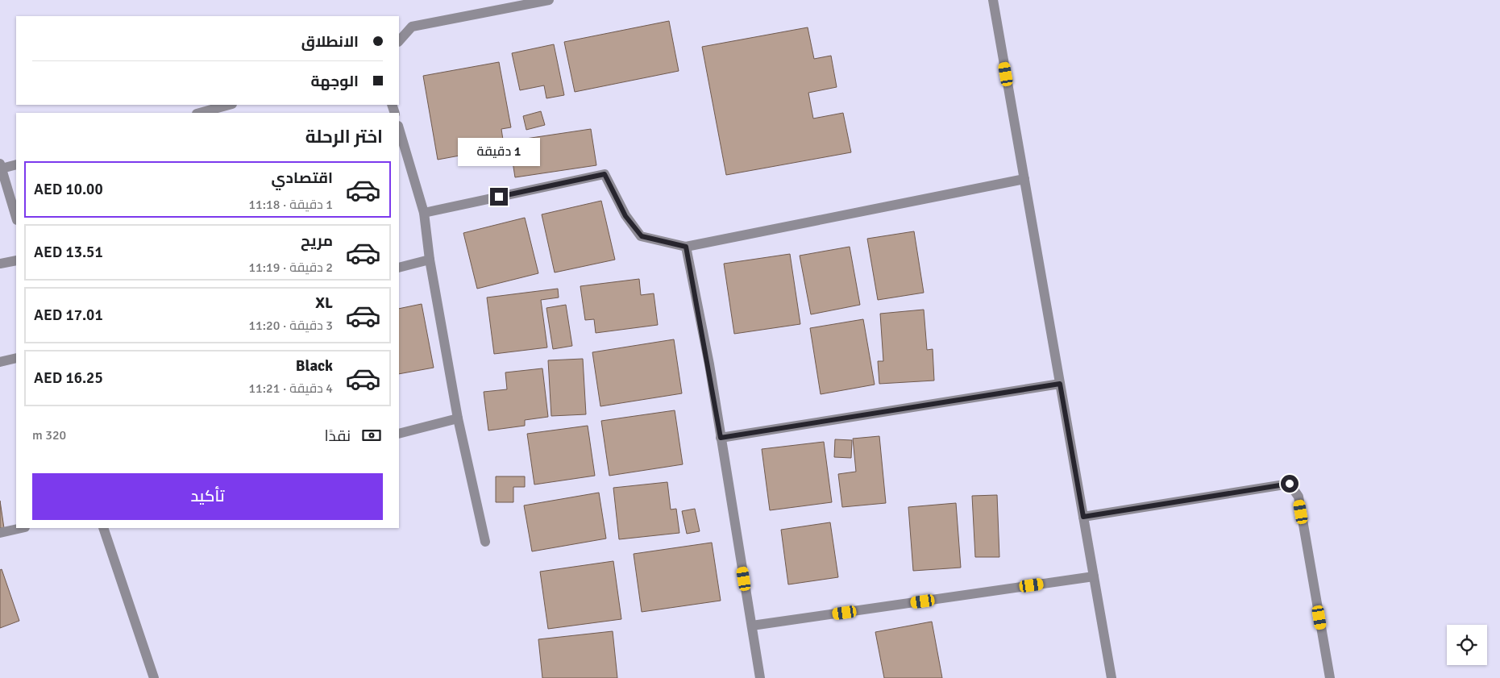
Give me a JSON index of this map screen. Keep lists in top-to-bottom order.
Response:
{
  "page": {
    "banner": ["الانطلاق", "الوجهة"],
    "heading": "اختر الرحلة",
    "bubble": "1 دقيقة",
    "list": [
      {
        "name": "اقتصادي",
        "note": "1 دقيقة · 11:18",
        "value": "AED 10.00"
      },
      {
        "name": "مريح",
        "note": "2 دقيقة · 11:19",
        "value": "AED 13.51"
      },
      {
        "name": "XL",
        "note": "3 دقيقة · 11:20",
        "value": "AED 17.01"
      },
      {
        "name": "Black",
        "note": "4 دقيقة · 11:21",
        "value": "AED 16.25"
      }
    ],
    "pay": ["نقدًا", "320 m"],
    "buttons": "تأكيد"
  }
}
